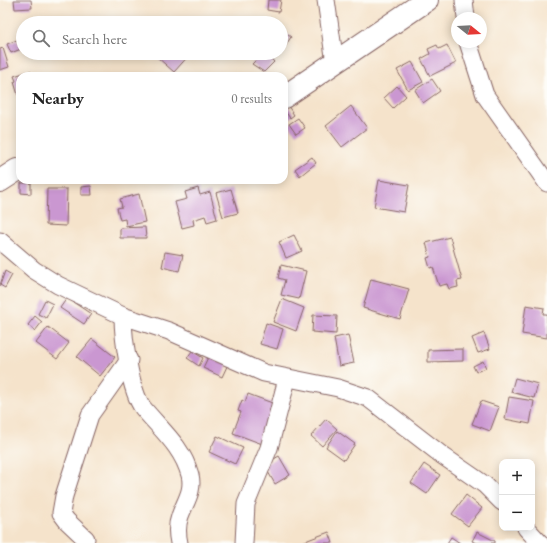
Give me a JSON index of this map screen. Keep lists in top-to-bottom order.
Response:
{
  "north": "right",
  "page": {
    "search": "Search here",
    "heading": ["Nearby", "0 results"],
    "map_buttons": ["+", "−"]
  }
}
